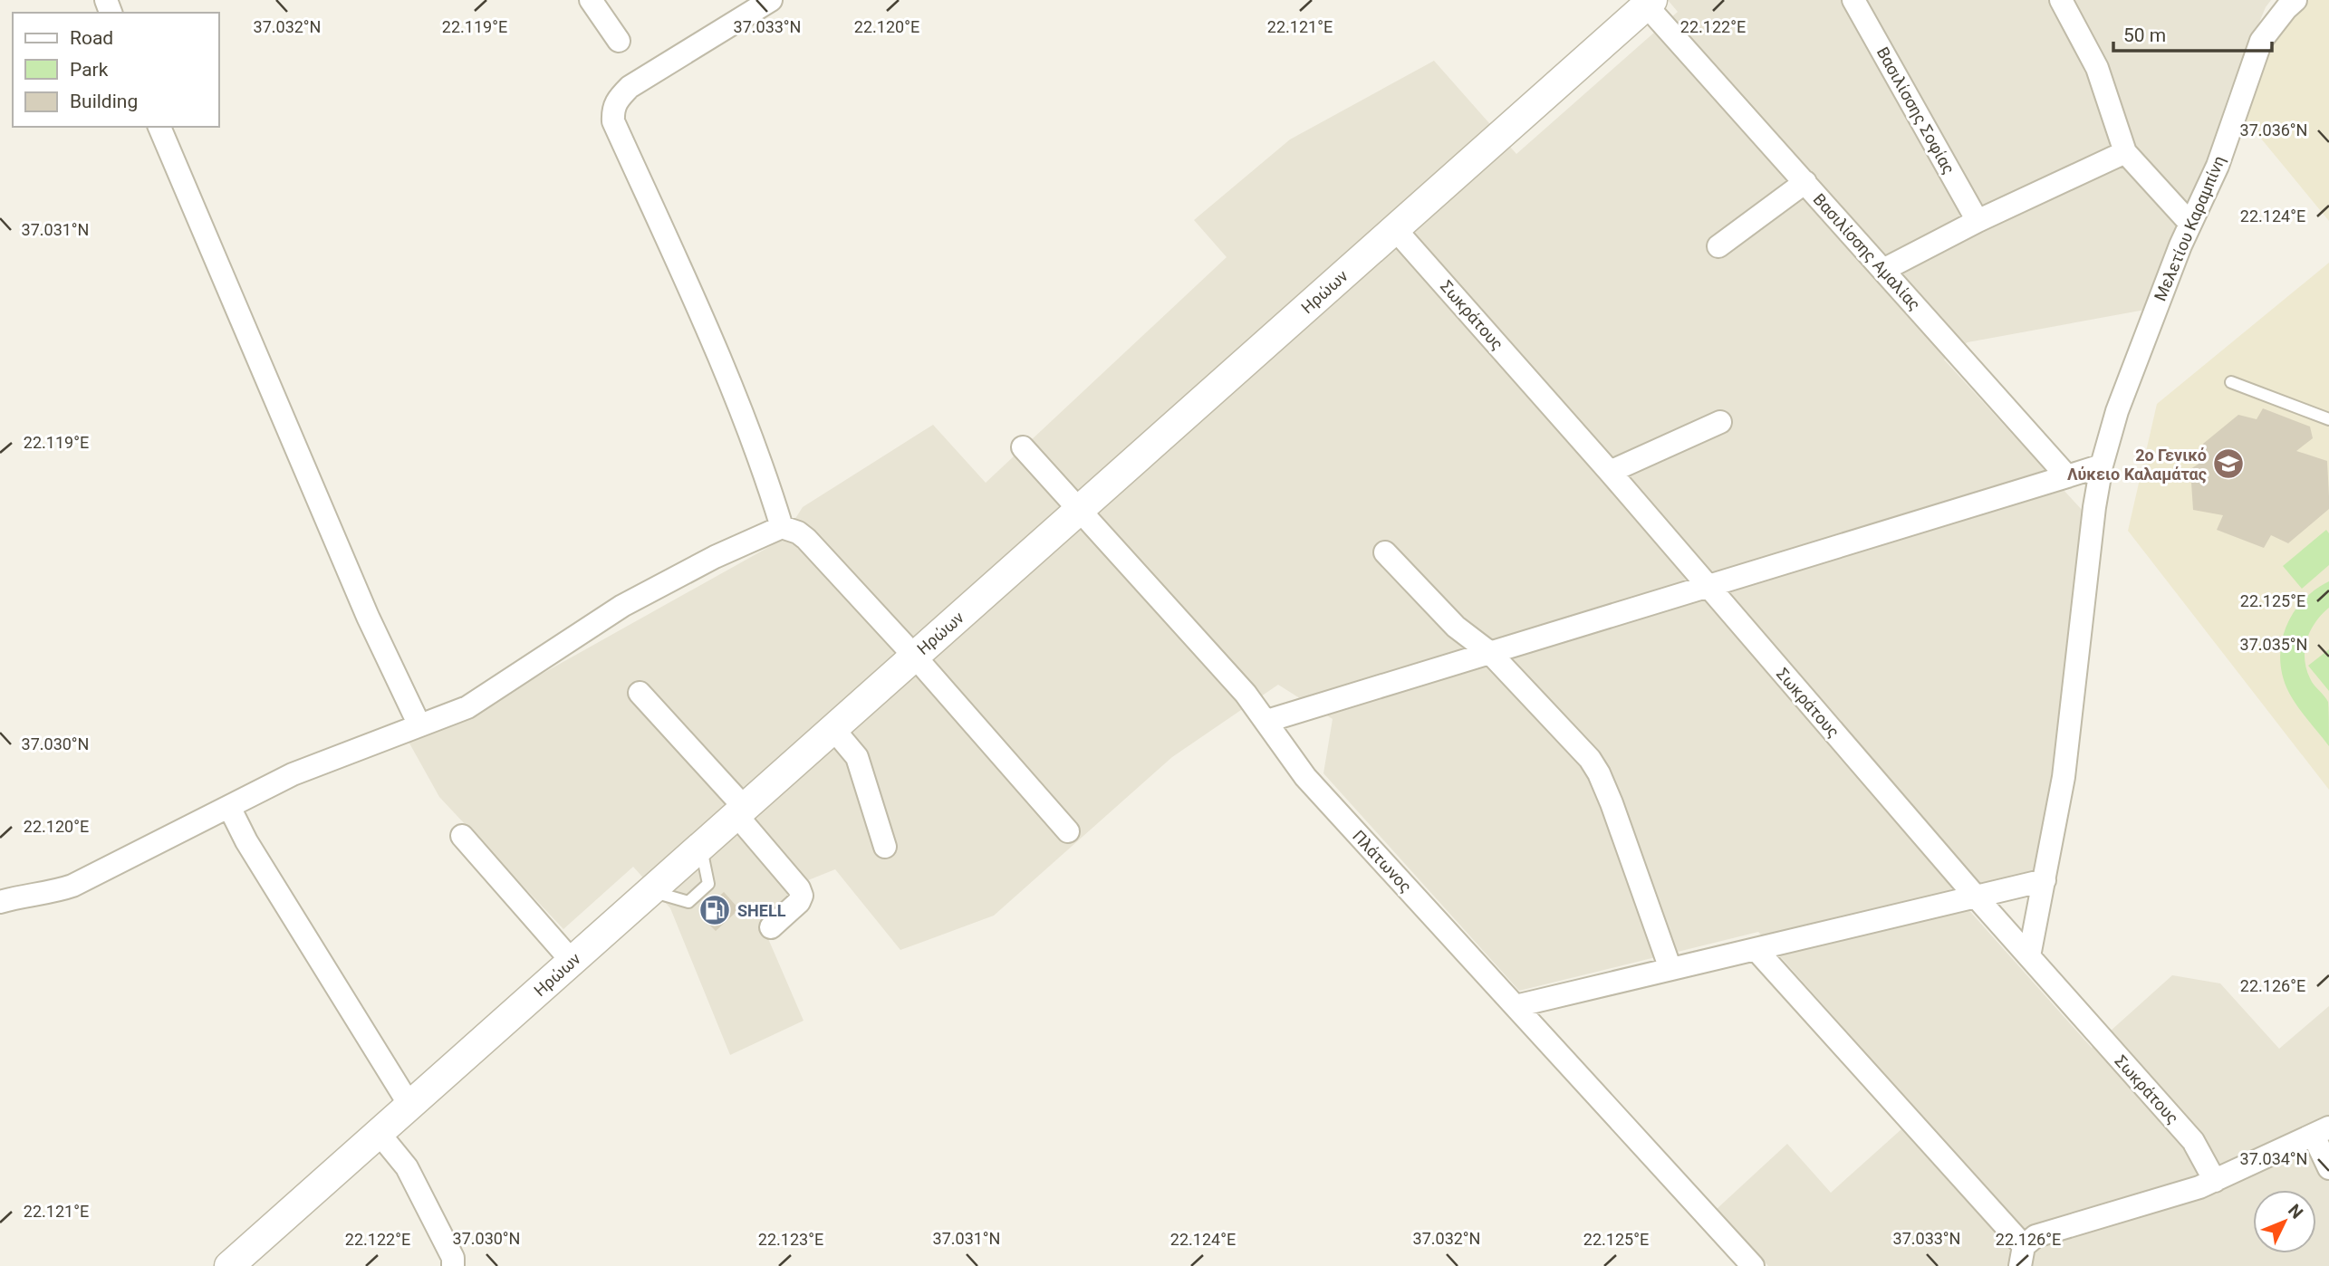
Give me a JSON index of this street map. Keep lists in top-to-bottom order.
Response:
{
  "streets": {
    "street": [
      "Βασιλίσσης Σοφίας",
      "Μελετίου Καραμπίνη",
      "Βασιλίσσης Αμαλίας",
      "Ηρώων",
      "Σωκράτους",
      "Πλάτωνος"
    ]
  },
  "crossings": [
    ["Μελετίου Καραμπίνη", "Σωκράτους"],
    ["Βασιλίσσης Αμαλίας", "Ηρώων"],
    ["Ηρώων", "Σωκράτους"],
    ["Ηρώων", "Πλάτωνος"]
  ],
  "places": {
    "school or university": ["2ο Γενικό Λύκειο Καλαμάτας"],
    "fuel station": ["SHELL"]
  },
  "legend": ["Road", "Park", "Building"],
  "scale_bar": "50 m",
  "north": "top right",
  "coordinates": [
    "22.119°E",
    "22.120°E",
    "22.121°E",
    "22.122°E",
    "37.032°N",
    "37.033°N",
    "37.036°N",
    "22.124°E",
    "37.031°N",
    "22.125°E",
    "37.035°N",
    "37.030°N",
    "22.126°E",
    "37.034°N",
    "22.123°E"
  ]
}
